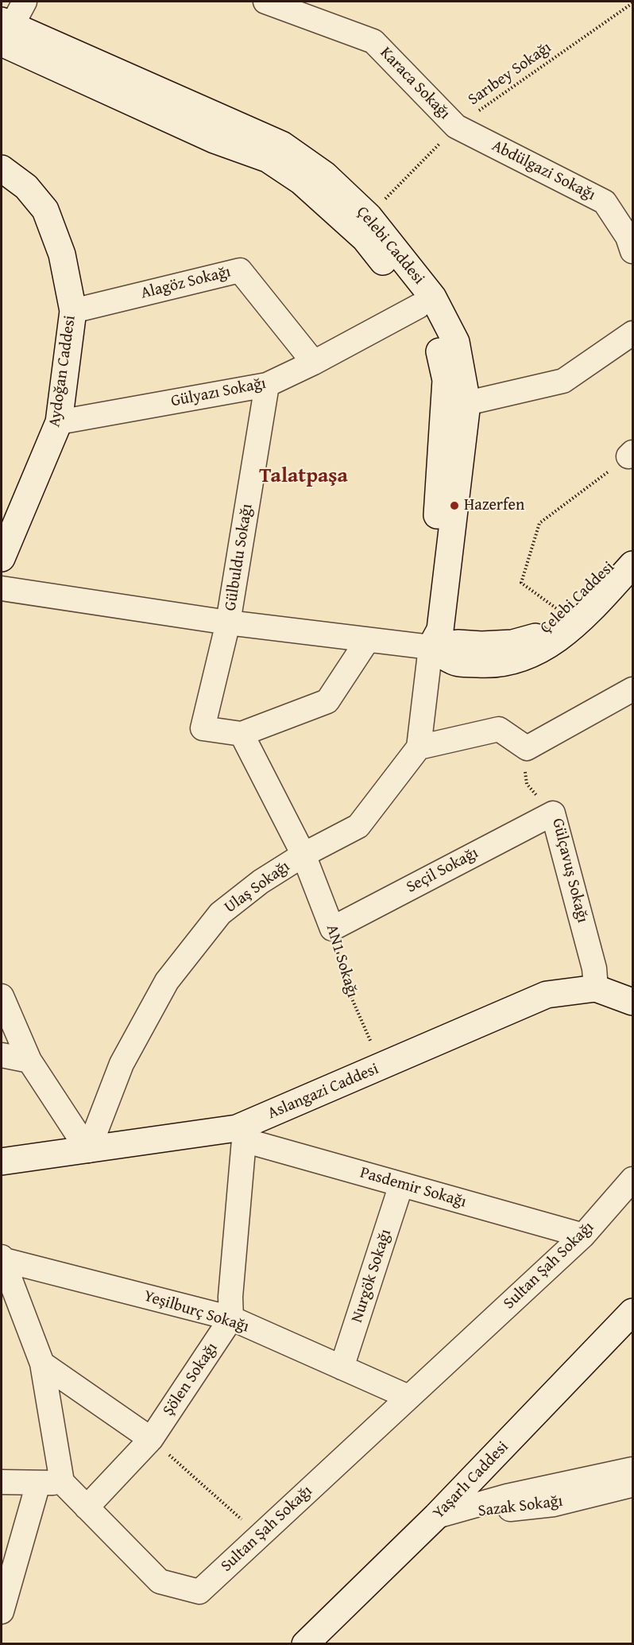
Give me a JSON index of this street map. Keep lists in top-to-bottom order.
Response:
{
  "streets": {
    "street": [
      "Karaca Sokağı",
      "Abdülgazi Sokağı",
      "Çelebi Caddesi",
      "Alagöz Sokağı",
      "Aydoğan Caddesi",
      "Gülyazı Sokağı",
      "Gülbuldu Sokağı",
      "Seçil Sokağı",
      "Gülçavuş Sokağı",
      "Ulaş Sokağı",
      "AN1 Sokağı",
      "Aslangazi Caddesi",
      "Pasdemir Sokağı",
      "Sultan Şah Sokağı",
      "Nurgök Sokağı",
      "Yeşilburç Sokağı",
      "Şölen Sokağı",
      "Yaşarlı Caddesi",
      "Sazak Sokağı"
    ],
    "path": ["Sarıbey Sokağı"]
  },
  "crossings": [
    ["Sarıbey Sokağı", "Karaca Sokağı"],
    ["Sarıbey Sokağı", "Abdülgazi Sokağı"],
    ["Sarıbey Sokağı", "Çelebi Caddesi"],
    ["Karaca Sokağı", "Abdülgazi Sokağı"],
    ["Çelebi Caddesi", "Gülyazı Sokağı"],
    ["Alagöz Sokağı", "Aydoğan Caddesi"],
    ["Alagöz Sokağı", "Gülyazı Sokağı"],
    ["Aydoğan Caddesi", "Gülyazı Sokağı"],
    ["Gülyazı Sokağı", "Gülbuldu Sokağı"],
    ["Gülbuldu Sokağı", "AN1 Sokağı"],
    ["Seçil Sokağı", "Gülçavuş Sokağı"],
    ["Seçil Sokağı", "AN1 Sokağı"],
    ["Gülçavuş Sokağı", "Aslangazi Caddesi"],
    ["Ulaş Sokağı", "AN1 Sokağı"],
    ["Ulaş Sokağı", "Aslangazi Caddesi"],
    ["AN1 Sokağı", "Aslangazi Caddesi"],
    ["Aslangazi Caddesi", "Pasdemir Sokağı"],
    ["Pasdemir Sokağı", "Sultan Şah Sokağı"],
    ["Pasdemir Sokağı", "Nurgök Sokağı"],
    ["Sultan Şah Sokağı", "Yeşilburç Sokağı"],
    ["Sultan Şah Sokağı", "Şölen Sokağı"],
    ["Nurgök Sokağı", "Yeşilburç Sokağı"],
    ["Yeşilburç Sokağı", "Şölen Sokağı"],
    ["Yaşarlı Caddesi", "Sazak Sokağı"]
  ],
  "districts": ["Talatpaşa"],
  "places": ["Hazerfen"]
}
